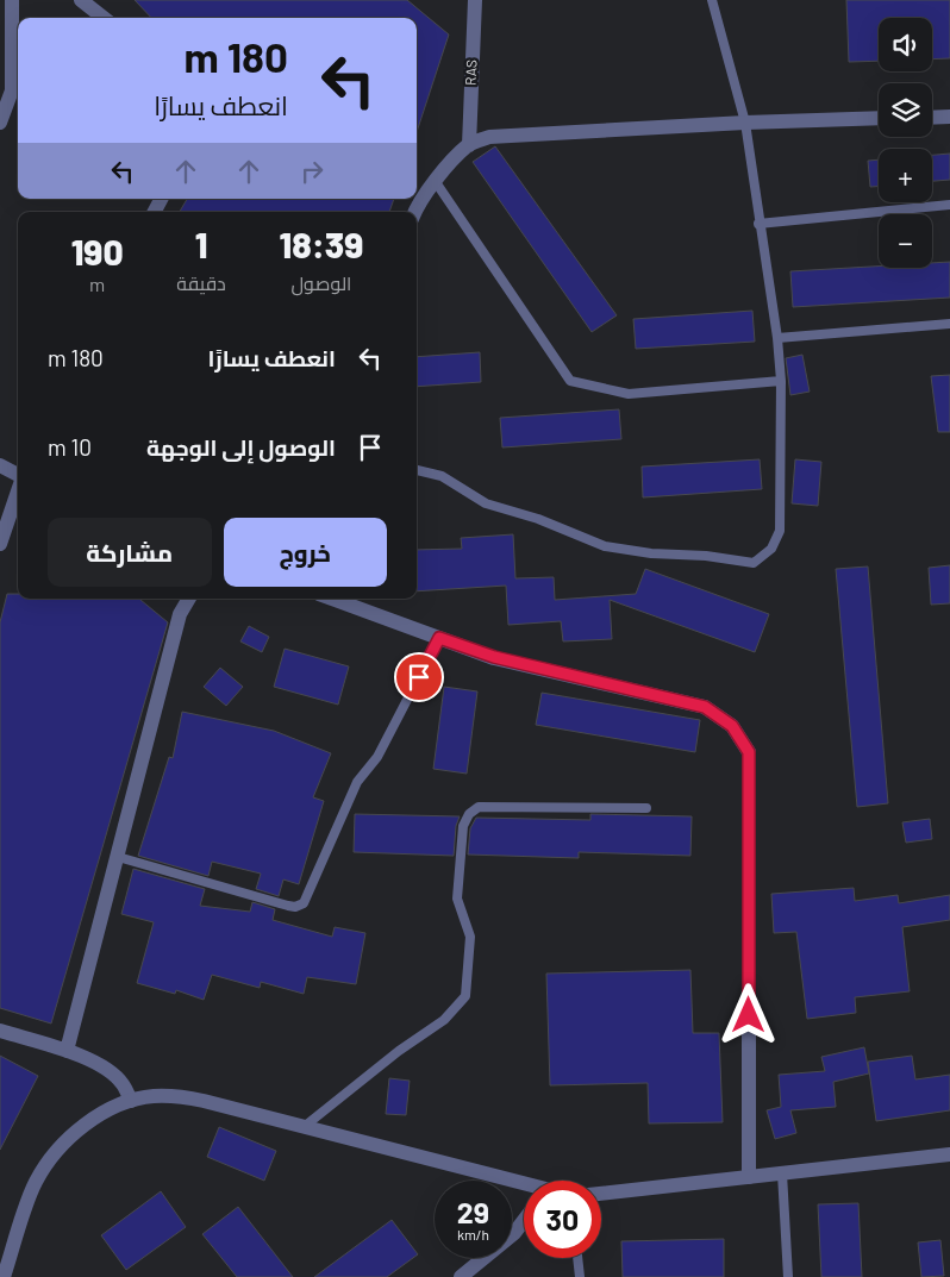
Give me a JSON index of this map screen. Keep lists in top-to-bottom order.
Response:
{
  "streets": {
    "street": ["RAS"]
  },
  "page": {
    "map_buttons": ["+", "−"],
    "turn": ["180 m", "انعطف يسارًا"],
    "eta": [
      "18:39",
      "الوصول",
      "1",
      "دقيقة",
      "190",
      "m"
    ],
    "list": [
      {
        "name": "انعطف يسارًا",
        "value": "180 m"
      },
      {
        "name": "الوصول إلى الوجهة",
        "value": "10 m"
      }
    ],
    "buttons": ["خروج", "مشاركة"],
    "speed": "29 km/h",
    "limit": "30"
  }
}
